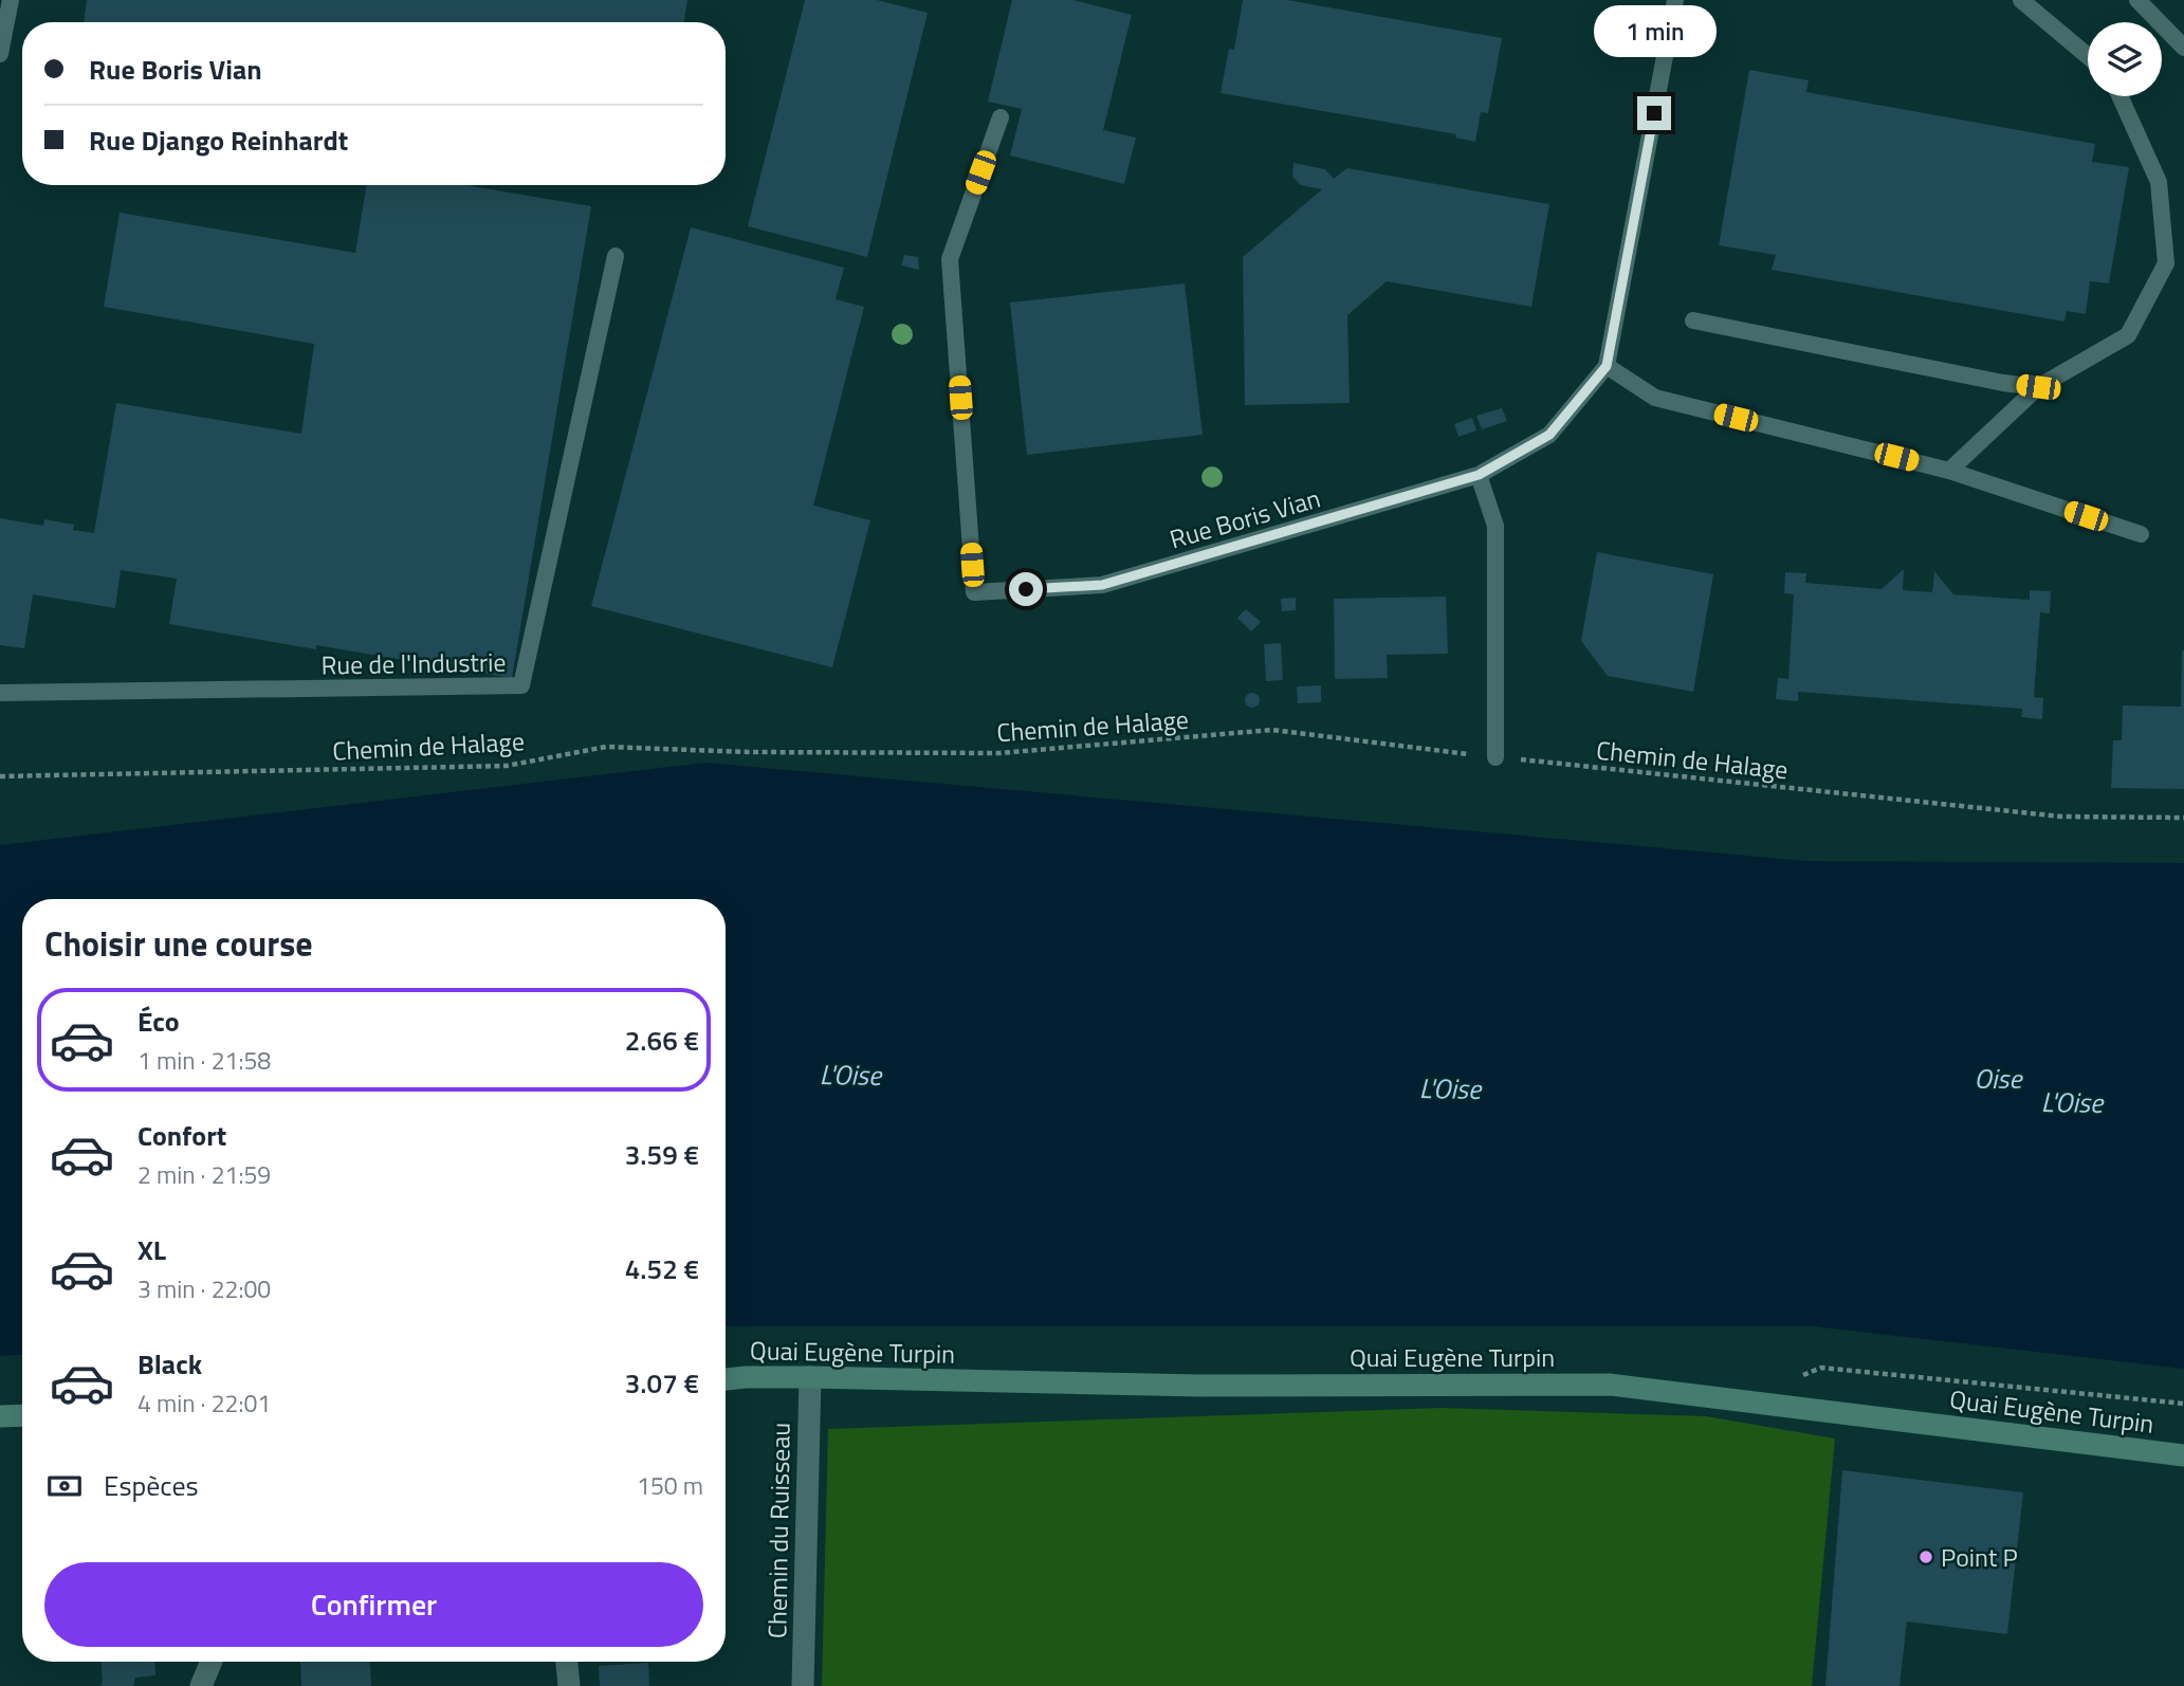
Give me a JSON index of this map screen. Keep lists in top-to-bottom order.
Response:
{
  "streets": {
    "main road": ["Quai Eugène Turpin"],
    "street": ["Chemin du Ruisseau"],
    "lane": ["Rue Boris Vian", "Rue de l'Industrie"],
    "path": ["Chemin de Halage"]
  },
  "crossings": [
    ["Quai Eugène Turpin", "Chemin du Ruisseau"]
  ],
  "water": ["L'Oise", "Oise"],
  "places": ["Point P"],
  "page": {
    "bubble": "1 min",
    "banner": ["Rue Boris Vian", "Rue Django Reinhardt"],
    "heading": "Choisir une course",
    "list": [
      {
        "name": "Éco",
        "note": "1 min · 21:58",
        "value": "2.66 €"
      },
      {
        "name": "Confort",
        "note": "2 min · 21:59",
        "value": "3.59 €"
      },
      {
        "name": "XL",
        "note": "3 min · 22:00",
        "value": "4.52 €"
      },
      {
        "name": "Black",
        "note": "4 min · 22:01",
        "value": "3.07 €"
      }
    ],
    "pay": ["Espèces", "150 m"],
    "buttons": "Confirmer"
  }
}
